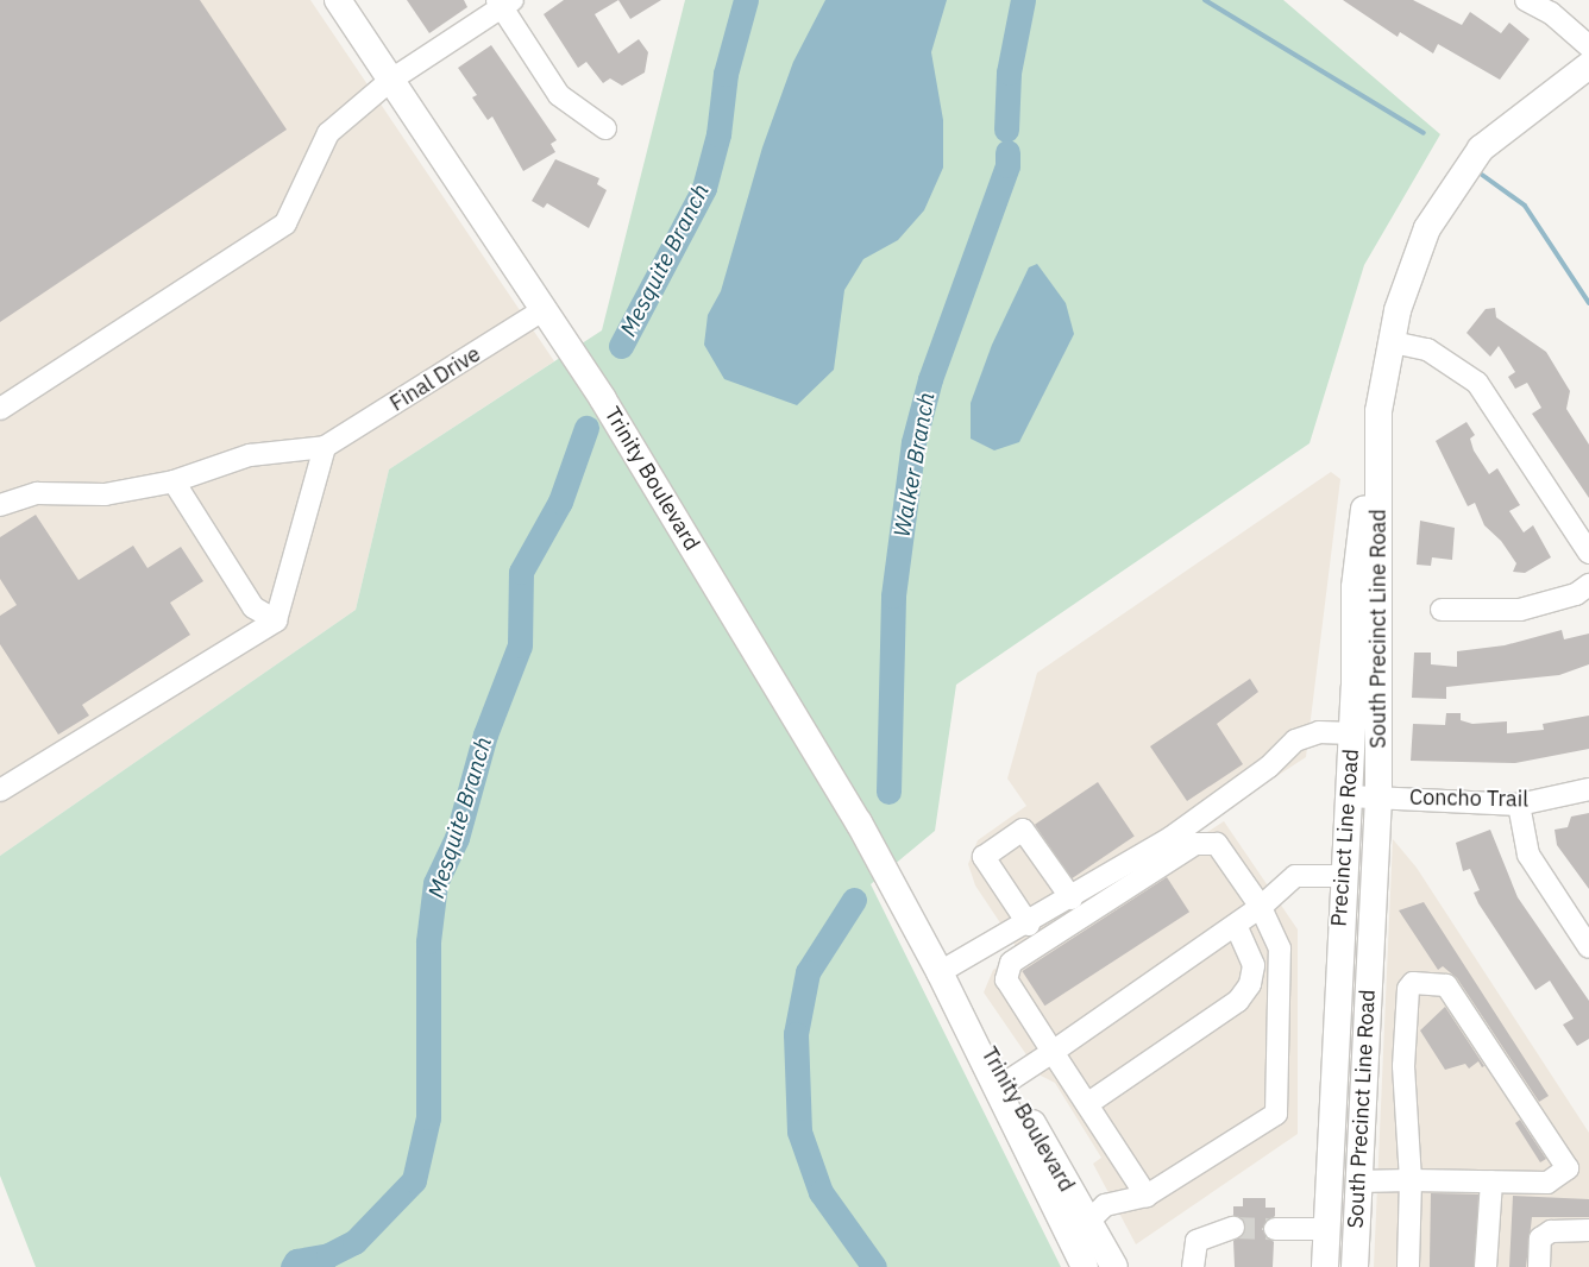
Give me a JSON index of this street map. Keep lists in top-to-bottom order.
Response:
{
  "streets": {
    "main road": ["Trinity Boulevard", "South Precinct Line Road", "Precinct Line Road"],
    "street": ["Final Drive", "Concho Trail"]
  },
  "crossings": [
    ["Final Drive", "Trinity Boulevard"],
    ["South Precinct Line Road", "Concho Trail"],
    ["South Precinct Line Road", "Precinct Line Road"],
    ["Concho Trail", "Precinct Line Road"]
  ],
  "water": ["Mesquite Branch", "Walker Branch"]
}
